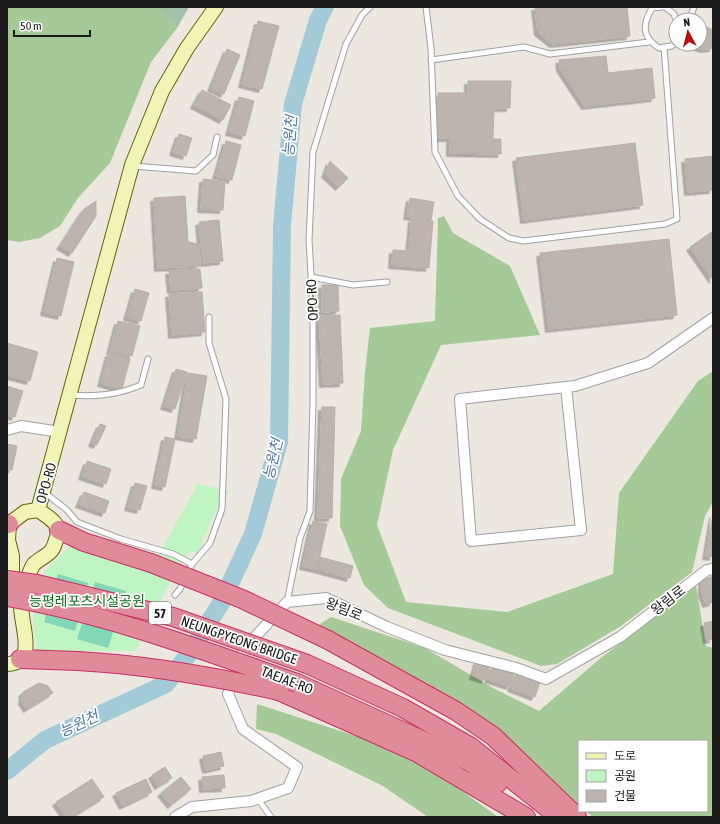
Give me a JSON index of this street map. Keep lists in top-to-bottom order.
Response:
{
  "streets": {
    "highway": ["57", "NEUNGPYEONG BRIDGE", "TAEJAE-RO"],
    "street": ["OPO-RO", "왕림로"]
  },
  "crossings": [
    ["OPO-RO", "왕림로"],
    ["NEUNGPYEONG BRIDGE", "TAEJAE-RO"]
  ],
  "water": ["능원천"],
  "parks": ["능평레포츠시설공원"],
  "legend": ["도로", "공원", "건물"],
  "scale_bar": "50 m",
  "north": "top"
}
